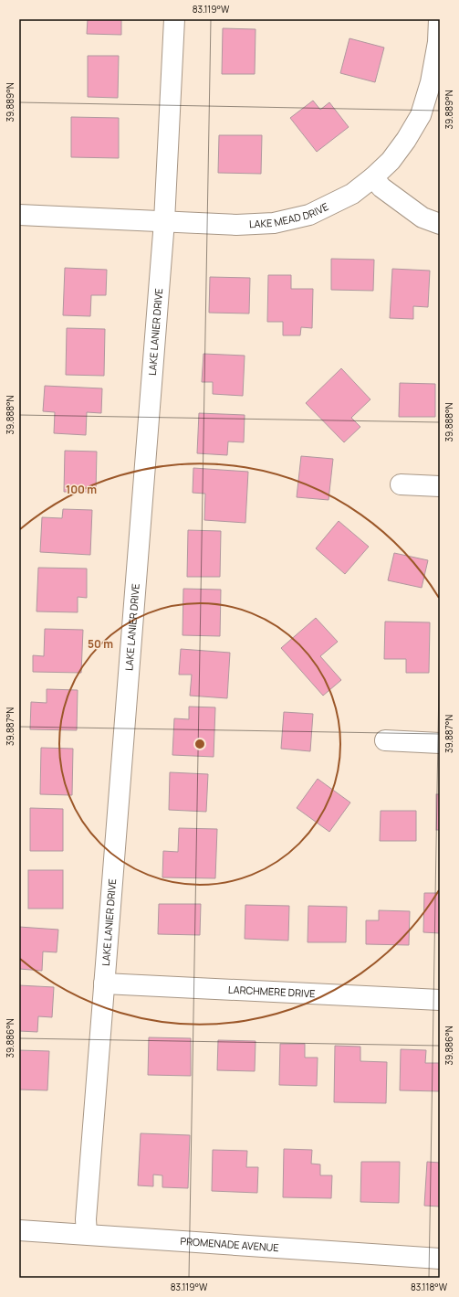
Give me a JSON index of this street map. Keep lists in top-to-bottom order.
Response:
{
  "streets": {
    "street": [
      "LAKE MEAD DRIVE",
      "LAKE LANIER DRIVE",
      "LARCHMERE DRIVE",
      "PROMENADE AVENUE"
    ]
  },
  "crossings": [
    ["LAKE MEAD DRIVE", "LAKE LANIER DRIVE"],
    ["LAKE LANIER DRIVE", "LARCHMERE DRIVE"],
    ["LAKE LANIER DRIVE", "PROMENADE AVENUE"]
  ],
  "coordinates": [
    "83.119°W",
    "39.889°N",
    "39.888°N",
    "39.887°N",
    "39.886°N",
    "83.118°W"
  ],
  "rings": ["100 m", "50 m"]
}
